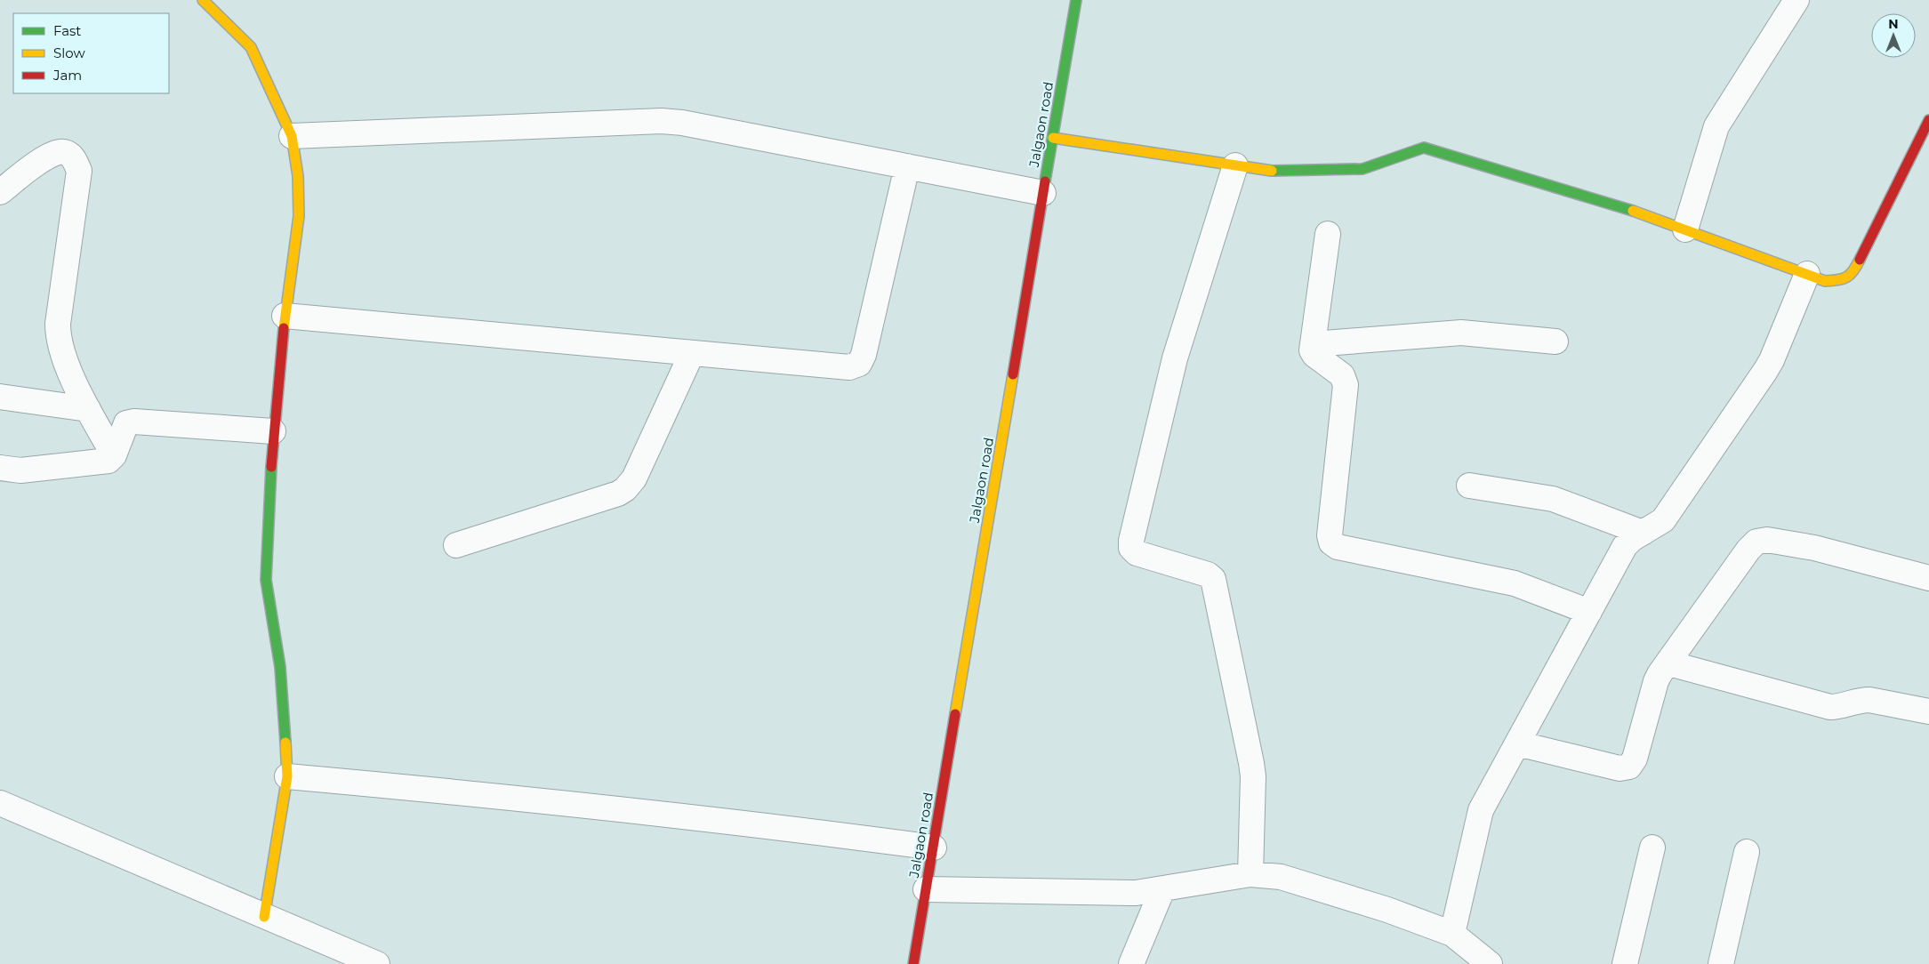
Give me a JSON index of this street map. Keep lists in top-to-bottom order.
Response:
{
  "streets": {
    "main road": ["Jalgaon road"]
  },
  "legend": ["Fast", "Slow", "Jam"],
  "north": "top"
}
